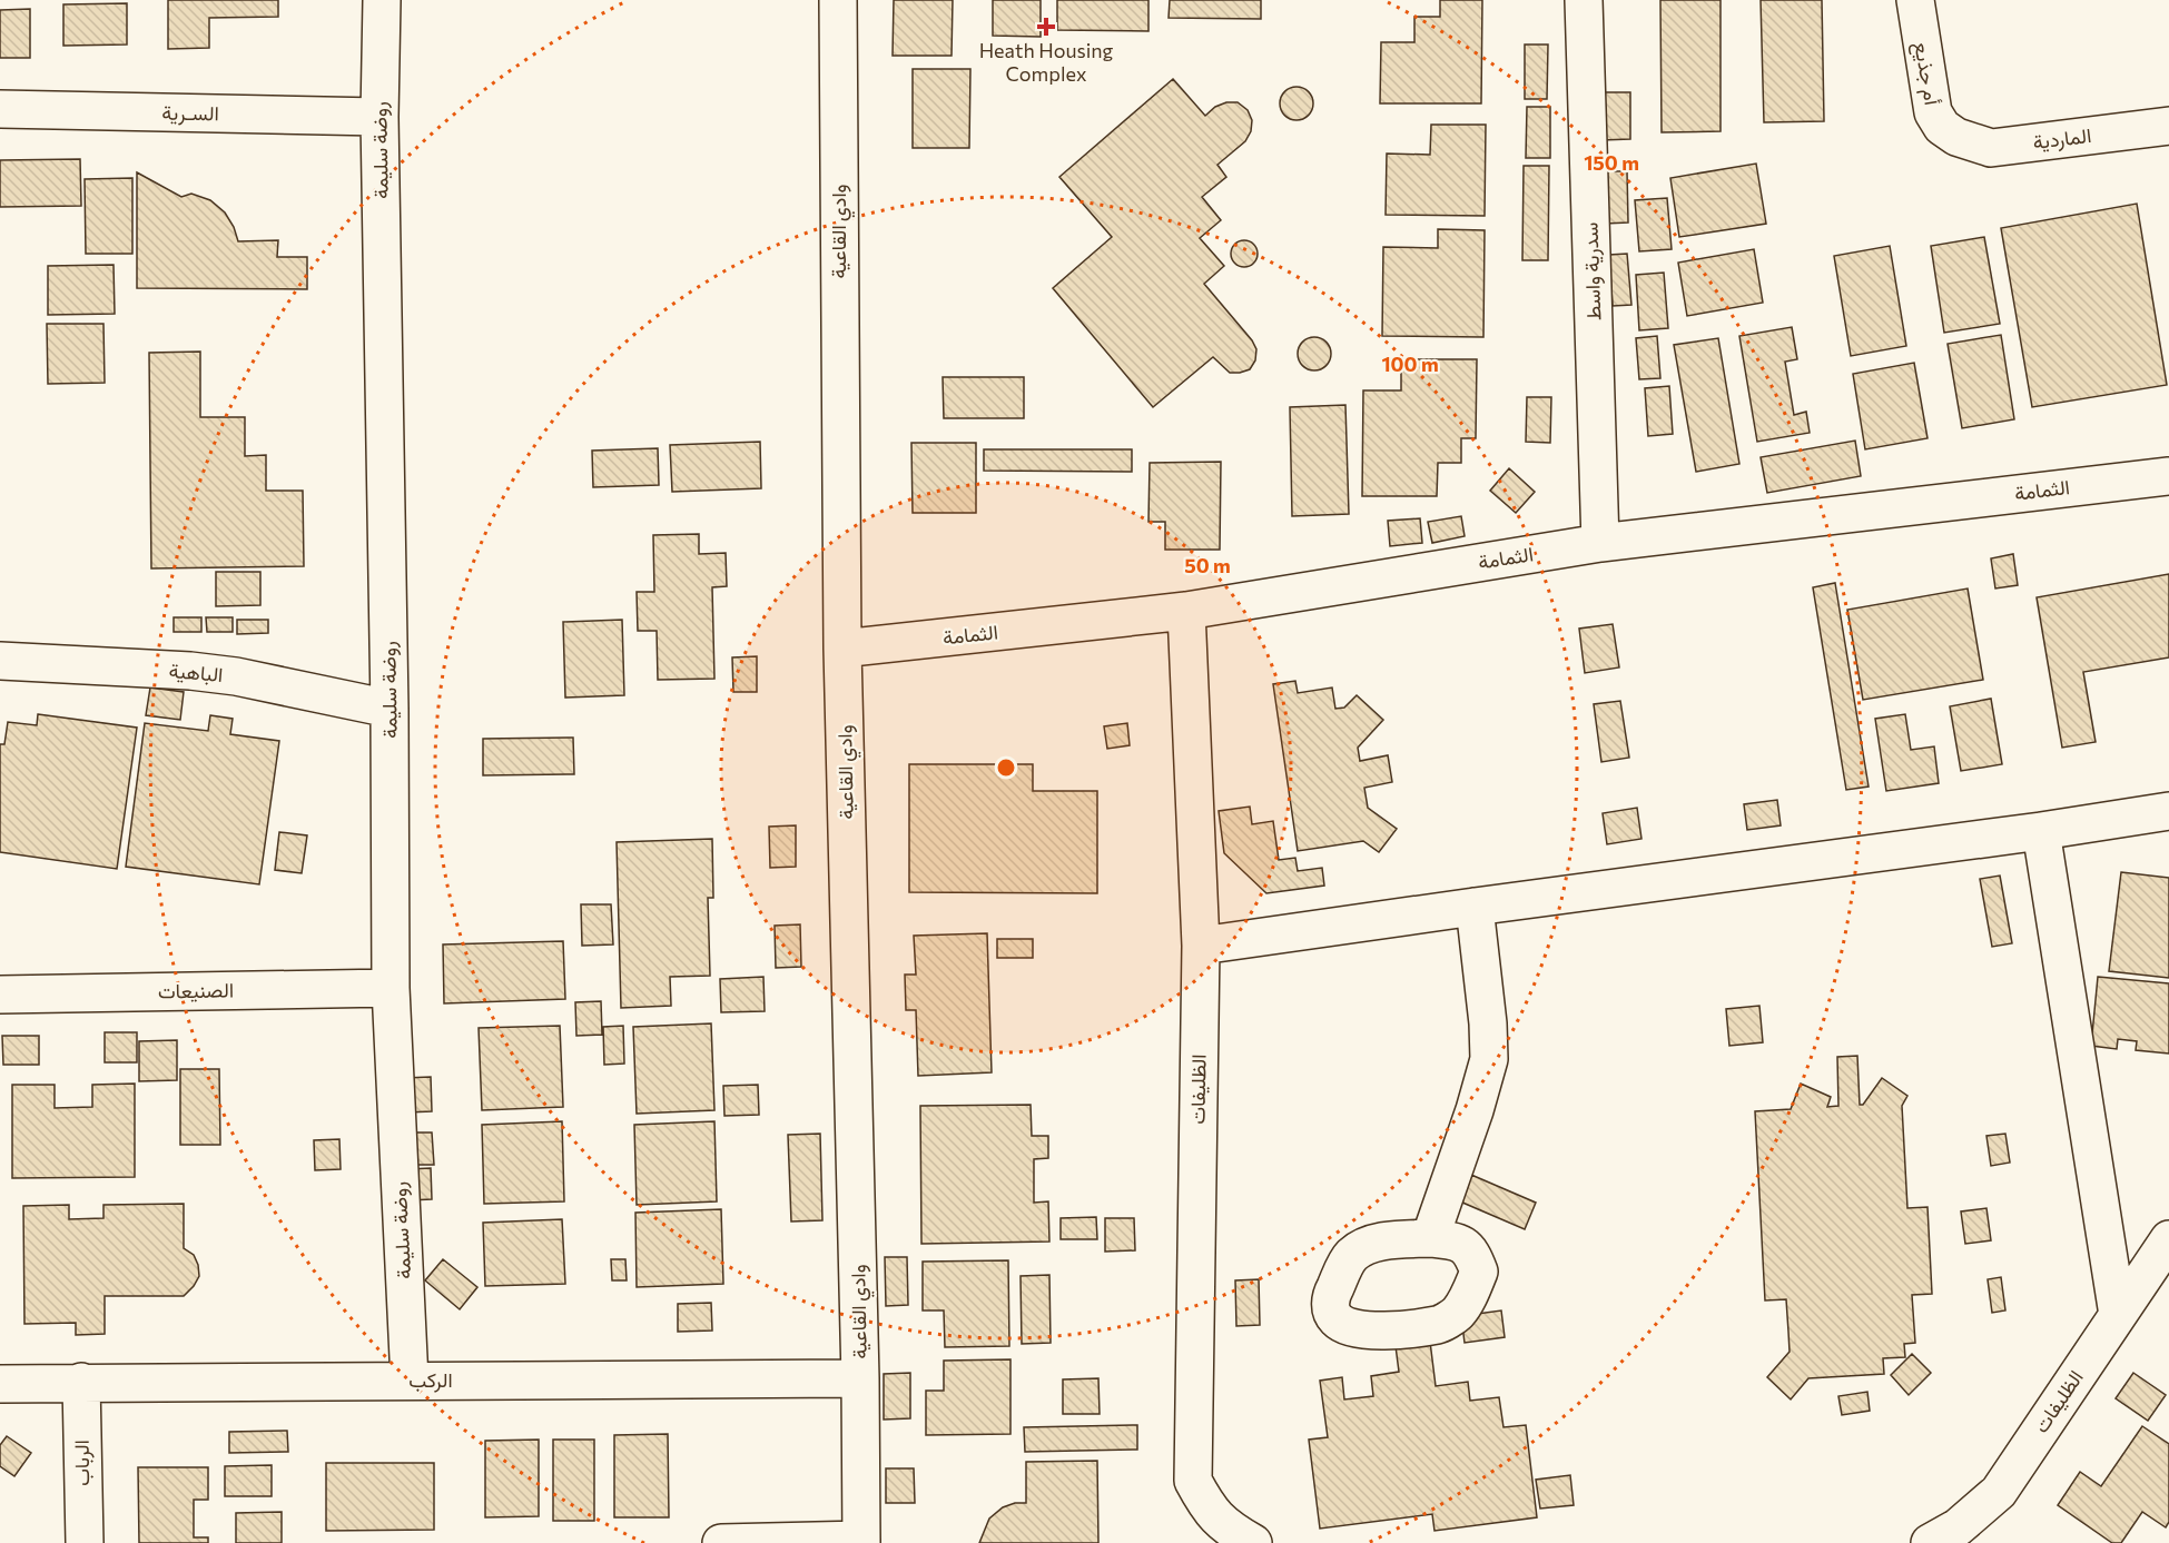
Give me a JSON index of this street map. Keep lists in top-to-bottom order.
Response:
{
  "streets": {
    "street": [
      "أم جذيع",
      "السـرية",
      "الماردية",
      "روضة سليمة",
      "وادي القاعية",
      "سدرية واسط",
      "الثمامة",
      "الباهية",
      "الصنيعات",
      "الظليفات",
      "الركب",
      "الرباب"
    ]
  },
  "crossings": [
    ["أم جذيع", "الماردية"],
    ["السـرية", "روضة سليمة"],
    ["روضة سليمة", "الباهية"],
    ["روضة سليمة", "الصنيعات"],
    ["روضة سليمة", "الركب"],
    ["وادي القاعية", "الثمامة"],
    ["وادي القاعية", "الركب"],
    ["سدرية واسط", "الثمامة"],
    ["الثمامة", "الظليفات"],
    ["الركب", "الرباب"]
  ],
  "places": {
    "health": ["Heath Housing Complex"]
  },
  "rings": ["150 m", "100 m", "50 m"]
}
